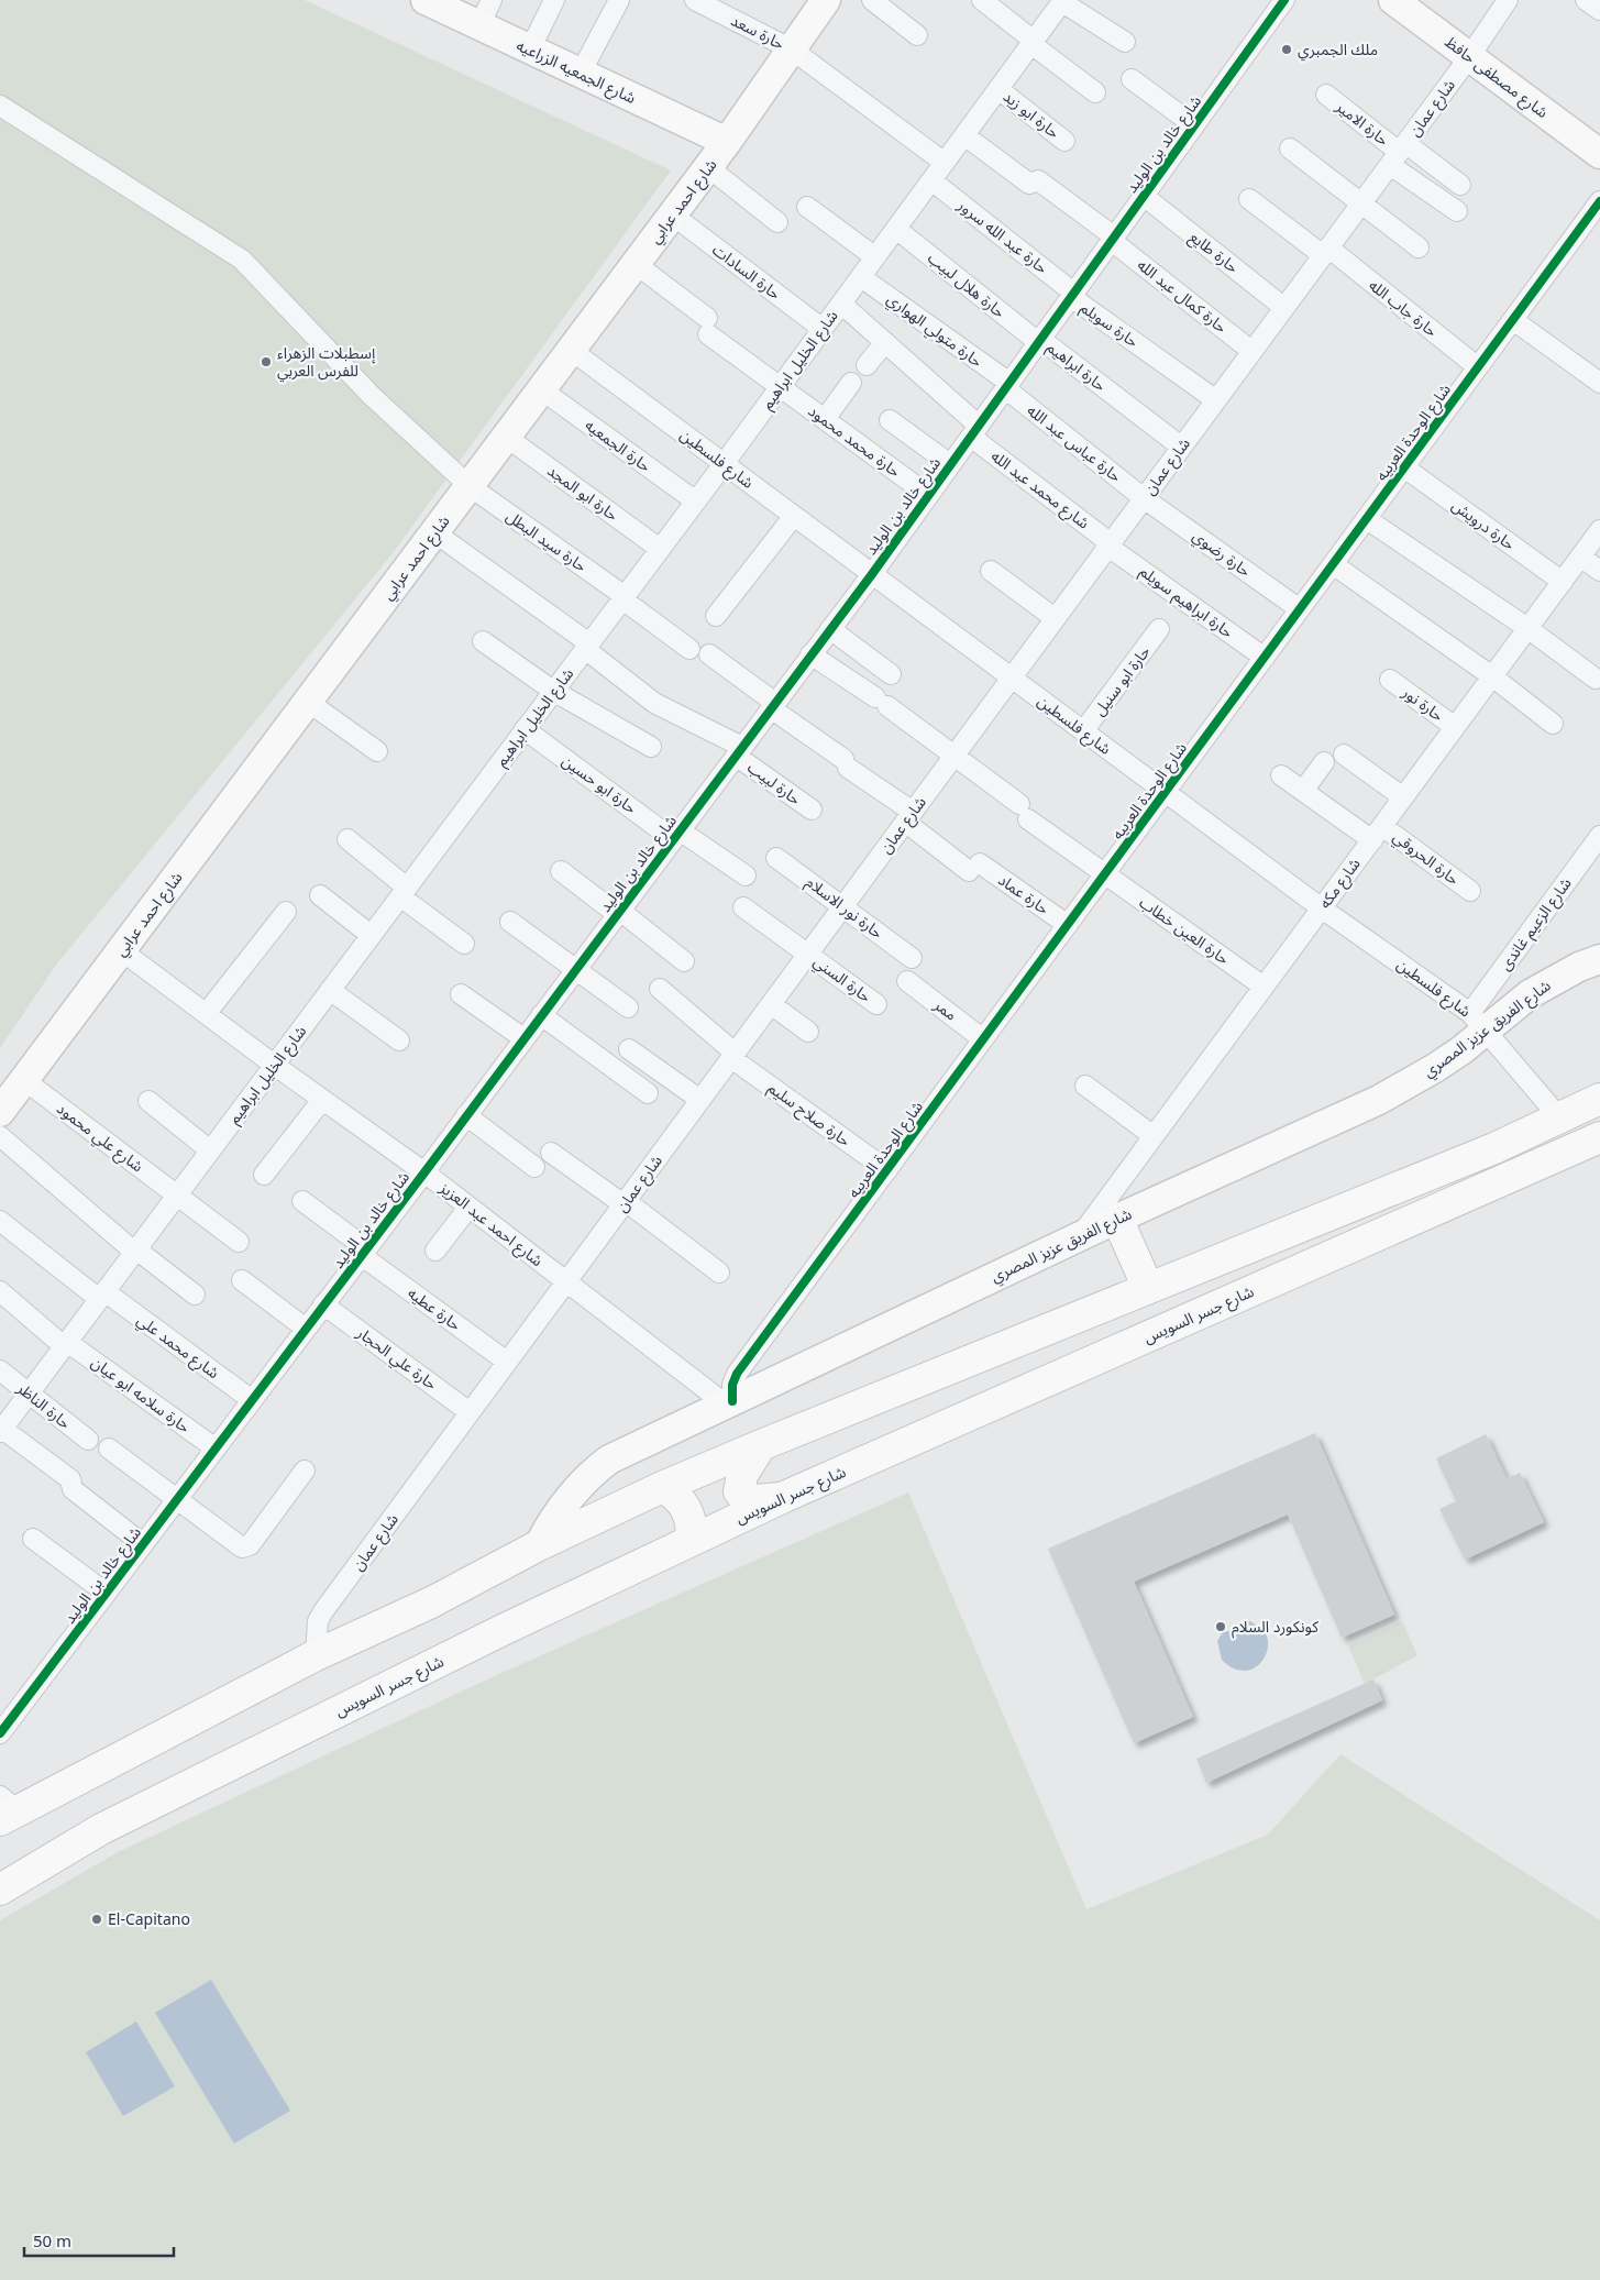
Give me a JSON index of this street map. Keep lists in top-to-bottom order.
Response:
{
  "streets": {
    "main road": ["شارع جسر السويس"],
    "street": [
      "حارة سعد",
      "شارع الجمعيه الزراعيه",
      "شارع مصطفى حافظ",
      "شارع عمان",
      "حارة ابو زيد",
      "حارة الامير",
      "شارع خالد بن الوليد",
      "شارع احمد عرابي",
      "حارة عبد الله سرور",
      "حارة طايع",
      "حارة السادات",
      "حارة هلال لبيب",
      "حارة كمال عبد الله",
      "حارة جاب الله",
      "حارة سويلم",
      "حارة متولي الهواري",
      "شارع الخليل ابراهيم",
      "حارة ابراهيم",
      "شارع الوحدة العربيه",
      "حارة محمد محمود",
      "حارة عباس عبد الله",
      "حارة الجمعيه",
      "شارع فلسطين",
      "شارع محمد عبد الله",
      "حارة ابو المجد",
      "حارة درويش",
      "حارة سيد البطل",
      "حارة رضوي",
      "حارة ابراهيم سويلم",
      "حارة ابو سنيل",
      "حارة نور",
      "حارة لبيب",
      "حارة ابو حسين",
      "حارة الحروقي",
      "شارع مكه",
      "حارة عماد",
      "حارة نور الاسلام",
      "شارع الزعيم غاندى",
      "حارة العين خطاب",
      "حارة السني",
      "ممر",
      "شارع الفريق عزيز المصري",
      "حارة صلاح سليم",
      "شارع علي محمود",
      "شارع احمد عبد العزيز",
      "حارة عطيه",
      "شارع محمد علي",
      "حارة علي الحجار",
      "حارة سلامه ابو عيان",
      "حارة الناظر"
    ]
  },
  "crossings": [
    ["حارة سعد", "شارع احمد عرابي"],
    ["حارة سعد", "شارع الخليل ابراهيم"],
    ["شارع الجمعيه الزراعيه", "شارع احمد عرابي"],
    ["شارع مصطفى حافظ", "شارع عمان"],
    ["شارع عمان", "حارة الامير"],
    ["شارع عمان", "حارة طايع"],
    ["شارع عمان", "حارة كمال عبد الله"],
    ["شارع عمان", "حارة جاب الله"],
    ["شارع عمان", "حارة سويلم"],
    ["شارع عمان", "حارة ابراهيم"],
    ["شارع عمان", "حارة عباس عبد الله"],
    ["شارع عمان", "شارع فلسطين"],
    ["شارع عمان", "شارع محمد عبد الله"],
    ["شارع عمان", "حارة رضوي"],
    ["شارع عمان", "حارة ابراهيم سويلم"],
    ["شارع عمان", "حارة عماد"],
    ["شارع عمان", "حارة نور الاسلام"],
    ["شارع عمان", "حارة العين خطاب"],
    ["شارع عمان", "حارة السني"],
    ["شارع عمان", "حارة صلاح سليم"],
    ["شارع عمان", "شارع احمد عبد العزيز"],
    ["شارع عمان", "حارة عطيه"],
    ["شارع عمان", "حارة علي الحجار"],
    ["حارة ابو زيد", "شارع الخليل ابراهيم"],
    ["شارع خالد بن الوليد", "حارة عبد الله سرور"],
    ["شارع خالد بن الوليد", "حارة طايع"],
    ["شارع خالد بن الوليد", "حارة هلال لبيب"],
    ["شارع خالد بن الوليد", "حارة كمال عبد الله"],
    ["شارع خالد بن الوليد", "حارة سويلم"],
    ["شارع خالد بن الوليد", "حارة متولي الهواري"],
    ["شارع خالد بن الوليد", "حارة ابراهيم"],
    ["شارع خالد بن الوليد", "حارة محمد محمود"],
    ["شارع خالد بن الوليد", "حارة عباس عبد الله"],
    ["شارع خالد بن الوليد", "شارع فلسطين"],
    ["شارع خالد بن الوليد", "شارع محمد عبد الله"],
    ["شارع خالد بن الوليد", "حارة لبيب"],
    ["شارع خالد بن الوليد", "حارة ابو حسين"],
    ["شارع خالد بن الوليد", "حارة عماد"],
    ["شارع خالد بن الوليد", "حارة العين خطاب"],
    ["شارع خالد بن الوليد", "شارع احمد عبد العزيز"],
    ["شارع خالد بن الوليد", "حارة عطيه"],
    ["شارع خالد بن الوليد", "شارع محمد علي"],
    ["شارع خالد بن الوليد", "حارة علي الحجار"],
    ["شارع خالد بن الوليد", "حارة سلامه ابو عيان"],
    ["شارع احمد عرابي", "حارة السادات"],
    ["شارع احمد عرابي", "حارة محمد محمود"],
    ["شارع احمد عرابي", "حارة الجمعيه"],
    ["شارع احمد عرابي", "شارع فلسطين"],
    ["شارع احمد عرابي", "حارة ابو المجد"],
    ["شارع احمد عرابي", "حارة سيد البطل"],
    ["شارع احمد عرابي", "حارة لبيب"],
    ["شارع احمد عرابي", "شارع علي محمود"],
    ["شارع احمد عرابي", "شارع احمد عبد العزيز"],
    ["حارة عبد الله سرور", "حارة سويلم"],
    ["حارة عبد الله سرور", "شارع الخليل ابراهيم"],
    ["حارة السادات", "شارع الخليل ابراهيم"],
    ["حارة هلال لبيب", "شارع الخليل ابراهيم"],
    ["حارة هلال لبيب", "حارة ابراهيم"],
    ["حارة كمال عبد الله", "شارع الخليل ابراهيم"],
    ["حارة جاب الله", "شارع الوحدة العربيه"],
    ["حارة متولي الهواري", "شارع الخليل ابراهيم"],
    ["حارة متولي الهواري", "حارة عباس عبد الله"],
    ["شارع الخليل ابراهيم", "حارة محمد محمود"],
    ["شارع الخليل ابراهيم", "حارة الجمعيه"],
    ["شارع الخليل ابراهيم", "شارع فلسطين"],
    ["شارع الخليل ابراهيم", "شارع محمد عبد الله"],
    ["شارع الخليل ابراهيم", "حارة ابو المجد"],
    ["شارع الخليل ابراهيم", "حارة سيد البطل"],
    ["شارع الخليل ابراهيم", "حارة لبيب"],
    ["شارع الخليل ابراهيم", "حارة ابو حسين"],
    ["شارع الخليل ابراهيم", "شارع علي محمود"],
    ["شارع الخليل ابراهيم", "شارع احمد عبد العزيز"],
    ["شارع الخليل ابراهيم", "شارع محمد علي"],
    ["شارع الخليل ابراهيم", "حارة سلامه ابو عيان"],
    ["شارع الخليل ابراهيم", "حارة الناظر"],
    ["شارع الوحدة العربيه", "شارع فلسطين"],
    ["شارع الوحدة العربيه", "حارة درويش"],
    ["شارع الوحدة العربيه", "حارة رضوي"],
    ["شارع الوحدة العربيه", "حارة ابراهيم سويلم"],
    ["شارع الوحدة العربيه", "حارة عماد"],
    ["شارع الوحدة العربيه", "حارة العين خطاب"],
    ["شارع الوحدة العربيه", "ممر"],
    ["شارع الوحدة العربيه", "شارع الفريق عزيز المصري"],
    ["شارع الوحدة العربيه", "حارة صلاح سليم"],
    ["شارع الوحدة العربيه", "شارع احمد عبد العزيز"],
    ["حارة عباس عبد الله", "حارة رضوي"],
    ["شارع فلسطين", "حارة ابو سنيل"],
    ["شارع فلسطين", "شارع مكه"],
    ["شارع فلسطين", "شارع الزعيم غاندى"],
    ["شارع فلسطين", "شارع الفريق عزيز المصري"],
    ["شارع محمد عبد الله", "حارة ابراهيم سويلم"],
    ["حارة درويش", "شارع مكه"],
    ["حارة نور", "شارع مكه"],
    ["حارة الحروقي", "شارع مكه"],
    ["شارع مكه", "حارة العين خطاب"],
    ["شارع مكه", "شارع الفريق عزيز المصري"],
    ["شارع الزعيم غاندى", "شارع الفريق عزيز المصري"],
    ["شارع الفريق عزيز المصري", "شارع احمد عبد العزيز"]
  ],
  "places": [
    "ملك الجمبري",
    "إسطبلات الزهراء للفرس العربي",
    "كونكورد السلام",
    "El-Capitano"
  ],
  "scale_bar": "50 m"
}
